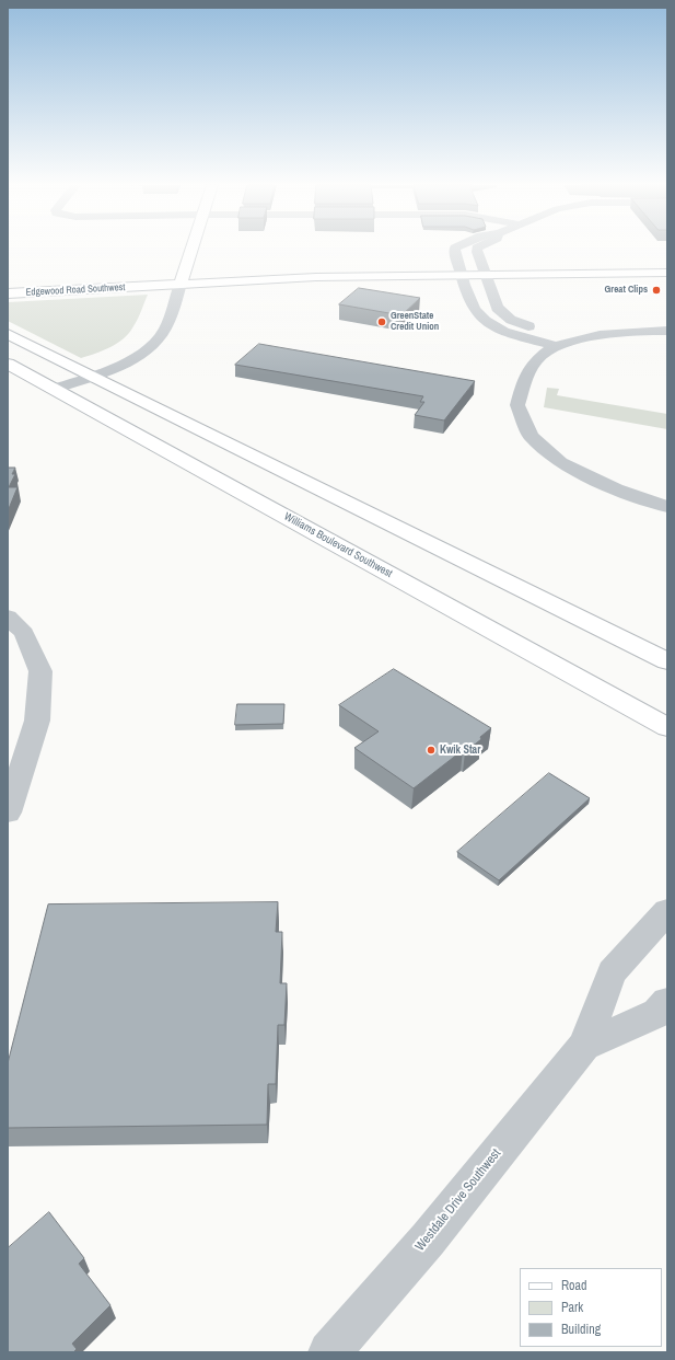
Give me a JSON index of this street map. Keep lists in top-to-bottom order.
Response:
{
  "streets": {
    "main road": ["Edgewood Road Southwest", "Williams Boulevard Southwest"],
    "street": ["Westdale Drive Southwest"]
  },
  "places": ["Great Clips", "GreenState Credit Union", "Kwik Star"],
  "legend": ["Road", "Park", "Building"]
}
